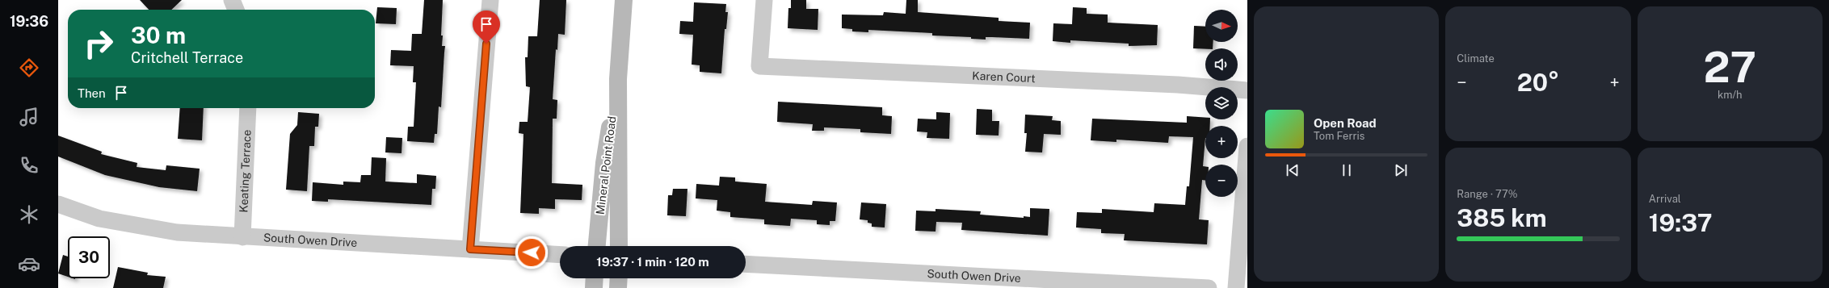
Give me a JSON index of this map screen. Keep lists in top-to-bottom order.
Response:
{
  "streets": {
    "main road": ["Mineral Point Road"],
    "street": ["Karen Court", "Keating Terrace", "South Owen Drive"]
  },
  "crossings": [
    ["Keating Terrace", "South Owen Drive"]
  ],
  "north": "right",
  "page": {
    "tabs": "19:36",
    "tile": [
      "Climate",
      ["27", "km/h"],
      ["Range · 77%", "385 km"],
      ["Arrival", "19:37"]
    ],
    "map_buttons": ["+", "−"],
    "turn": ["30 m", "Critchell Terrace"],
    "heat": ["−", "20°", "+"],
    "then": "Then",
    "song": ["Open Road", "Tom Ferris"],
    "limit": "30",
    "trip": "19:37 · 1 min · 120 m"
  }
}
